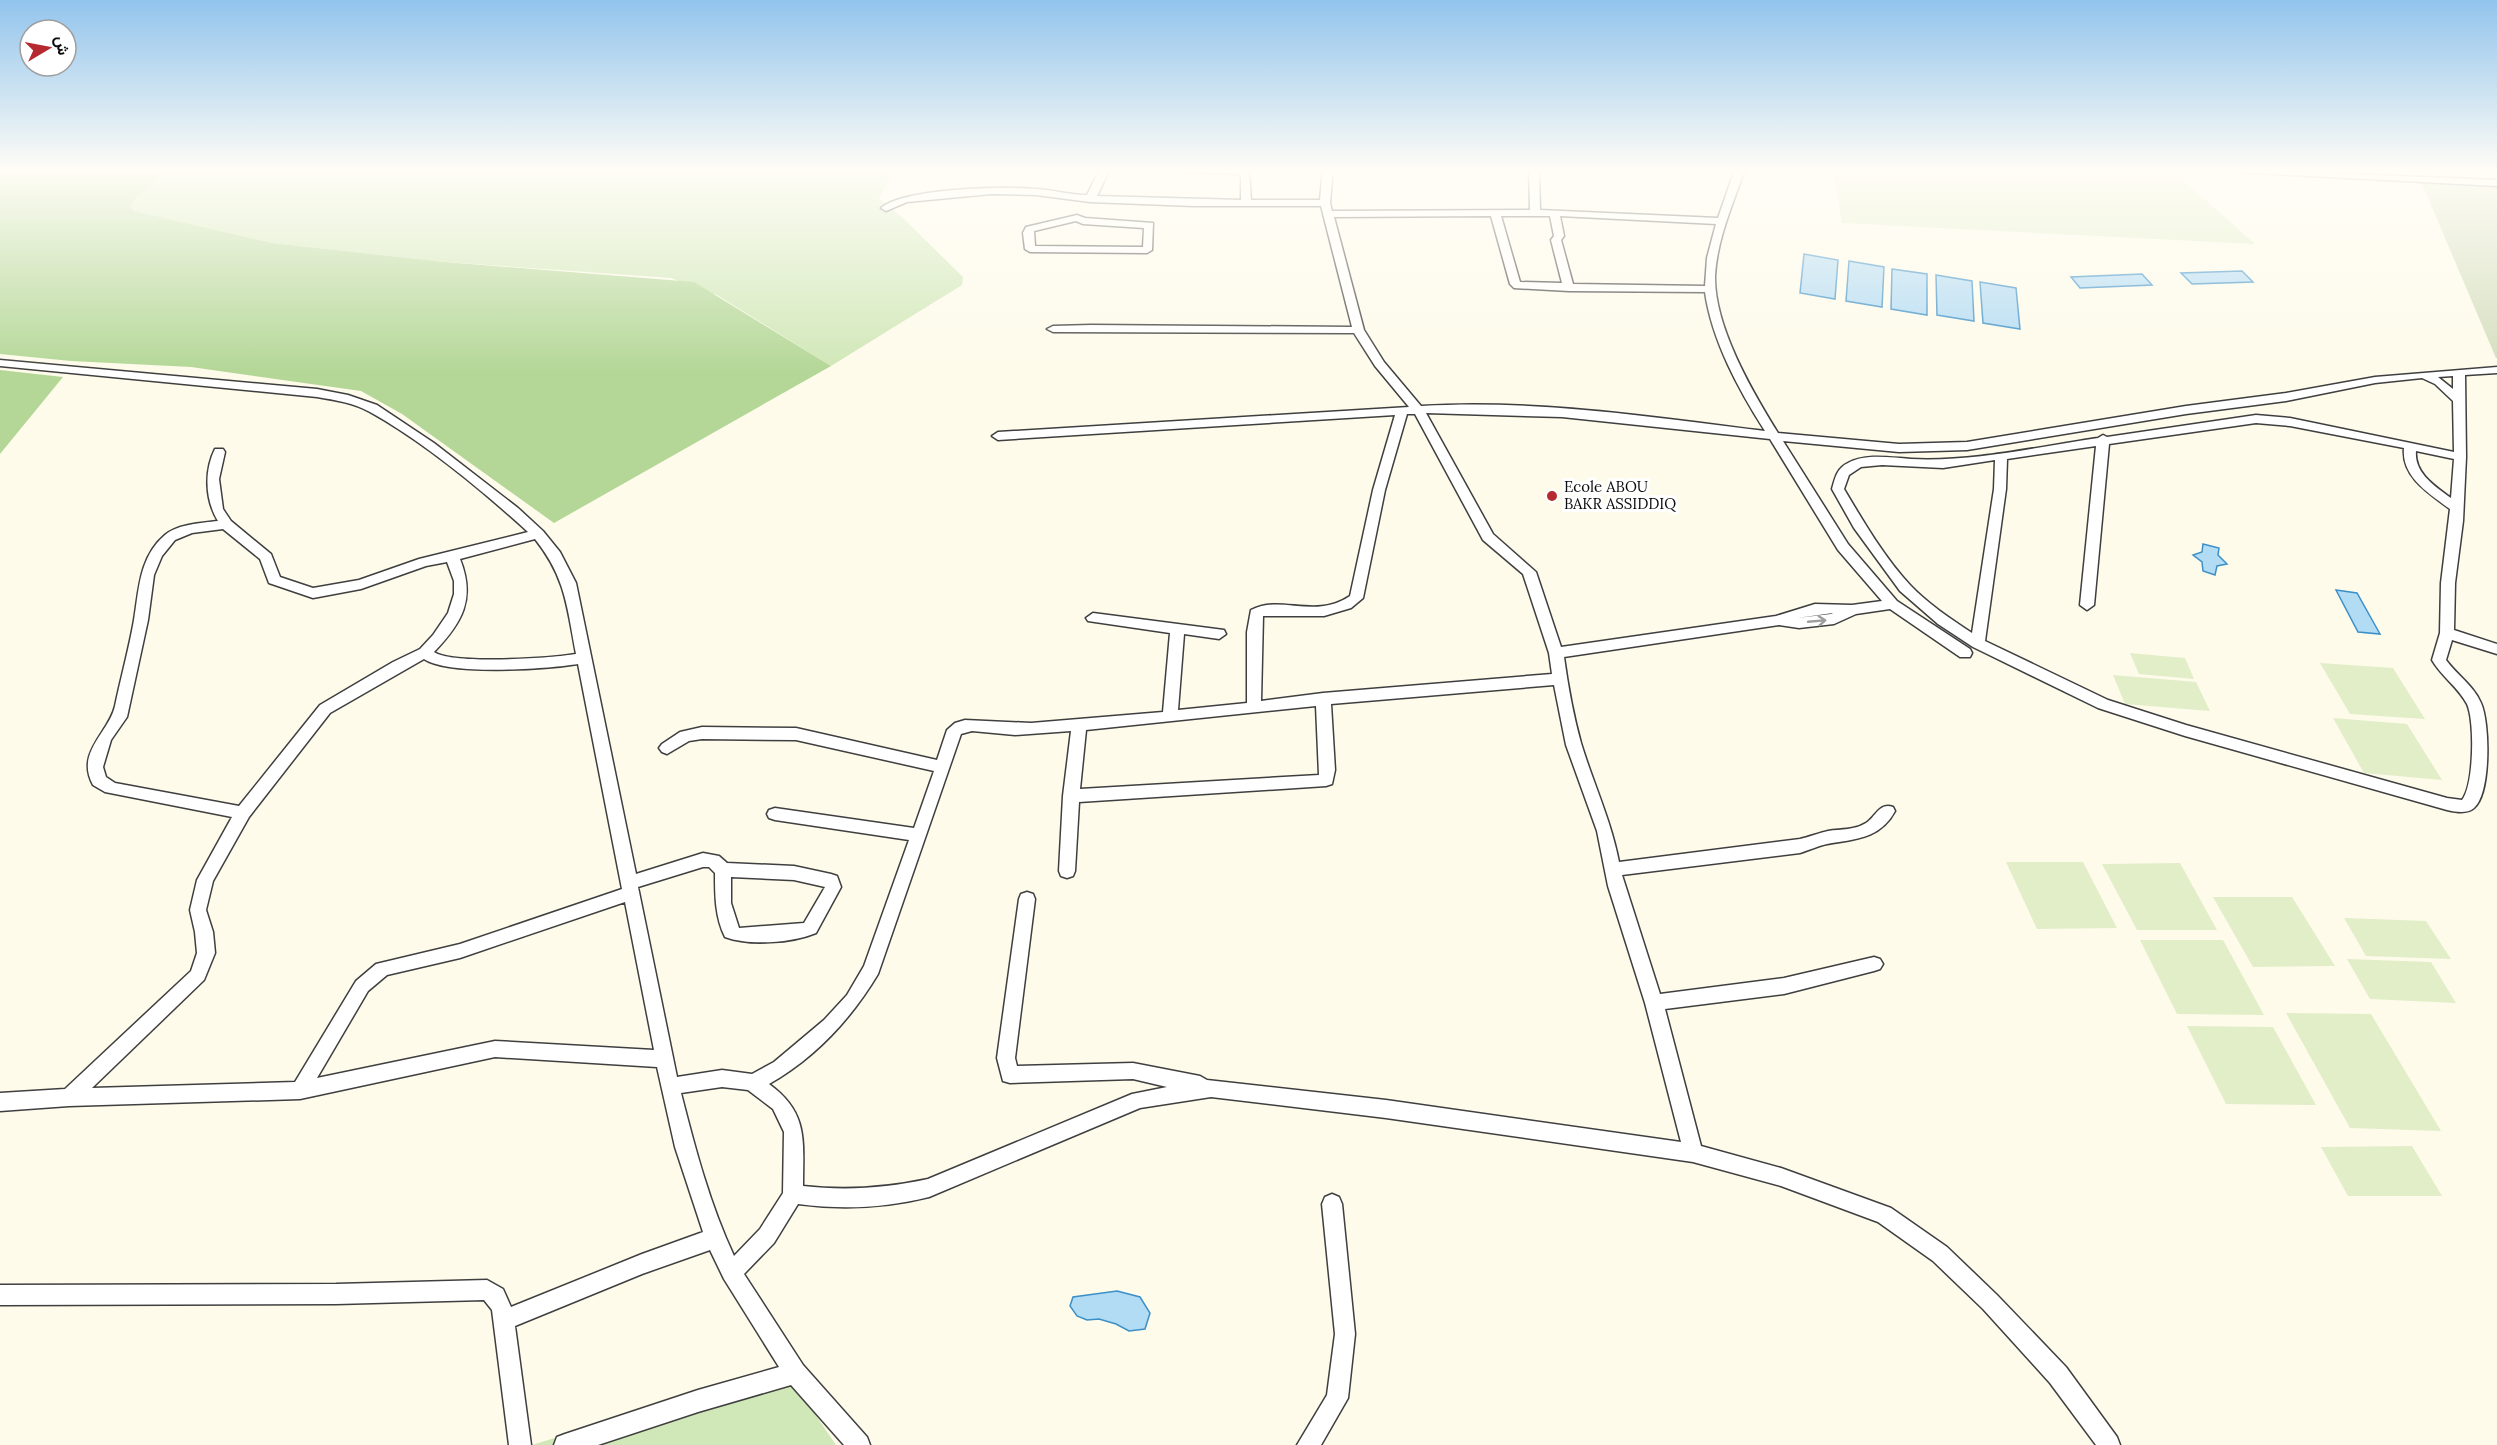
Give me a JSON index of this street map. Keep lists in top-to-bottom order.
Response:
{
  "places": ["Ecole ABOU BAKR ASSIDDIQ"],
  "north": "right"
}
